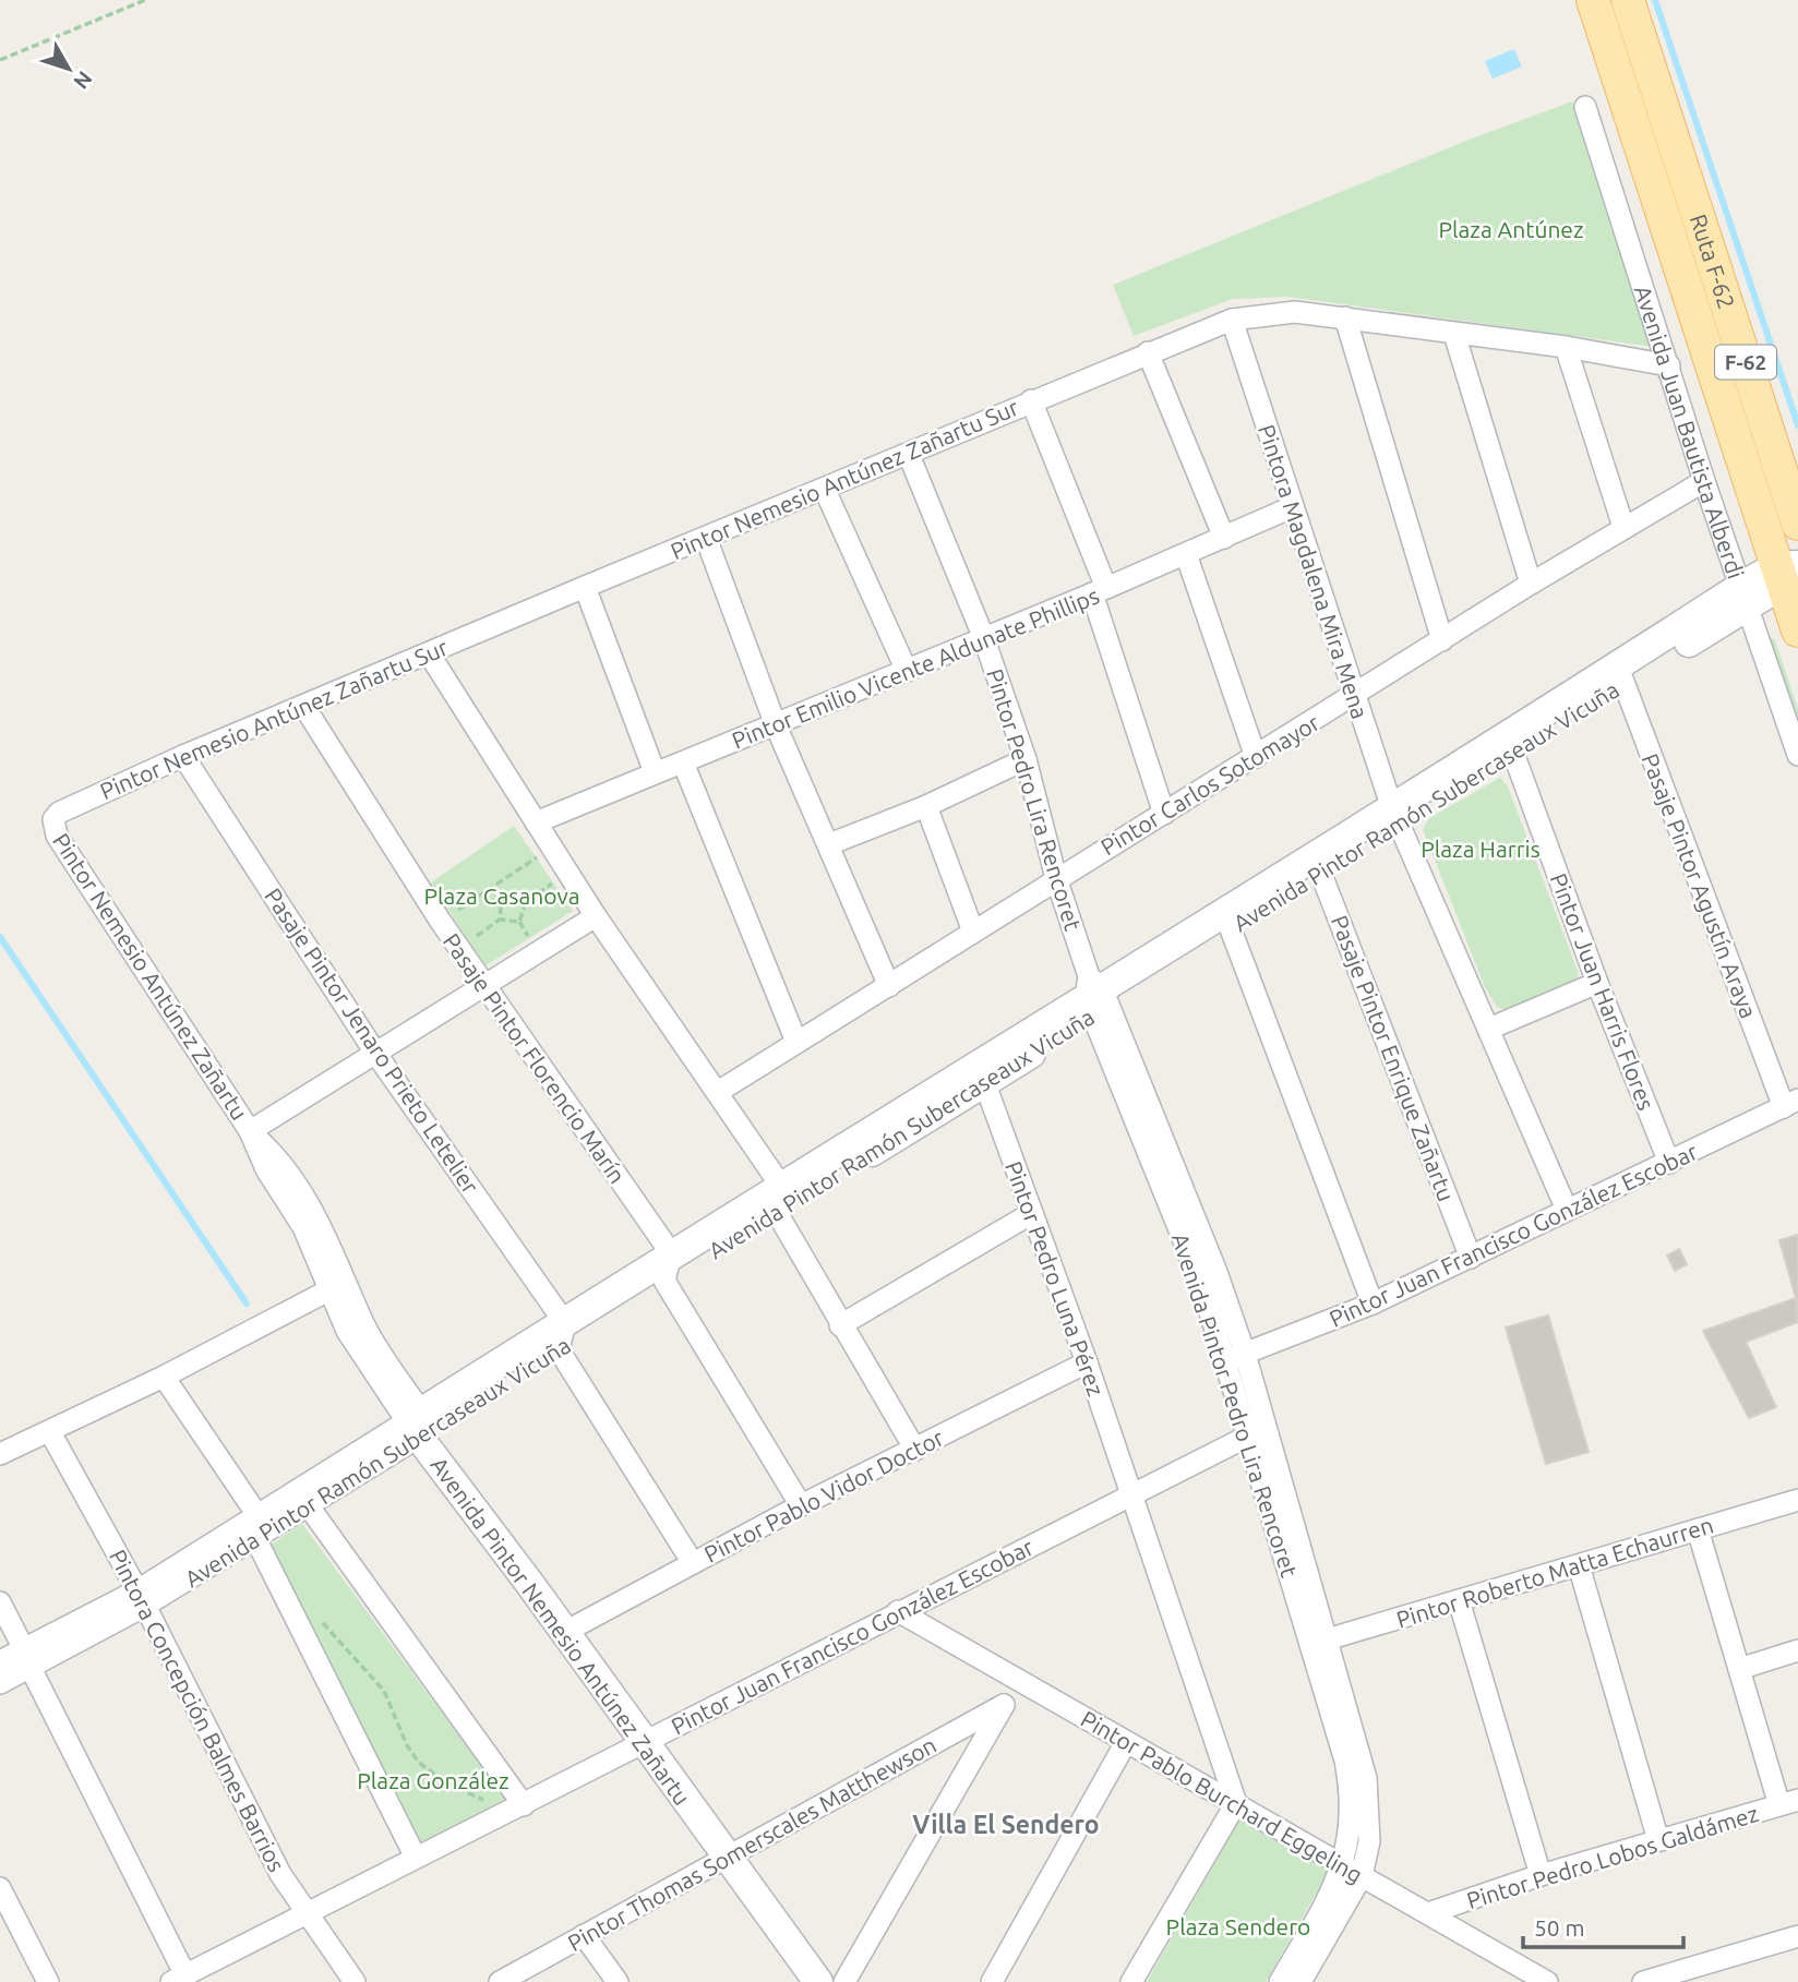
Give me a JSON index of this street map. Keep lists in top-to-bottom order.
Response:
{
  "streets": {
    "main road": ["Ruta F-62", "F-62", "Avenida Juan Bautista Alberdi"],
    "street": [
      "Pintor Nemesio Antúnez Zañartu Sur",
      "Pintora Magdalena Mira Mena",
      "Pintor Emilio Vicente Aldunate Phillips",
      "Pintor Carlos Sotomayor",
      "Pintor Pedro Lira Rencoret",
      "Avenida Pintor Ramón Subercaseaux Vicuña",
      "Pasaje Pintor Agustín Araya",
      "Pintor Nemesio Antúnez Zañartu",
      "Pintor Juan Harris Flores",
      "Pasaje Pintor Jenaro Prieto Letelier",
      "Pasaje Pintor Florencio Marín",
      "Pasaje Pintor Enrique Zañartu",
      "Pintor Juan Francisco González Escobar",
      "Pintor Pedro Luna Pérez",
      "Avenida Pintor Pedro Lira Rencoret",
      "Pintor Pablo Vidor Doctor",
      "Pintor Roberto Matta Echaurren",
      "Avenida Pintor Nemesio Antúnez Zañartu",
      "Pintora Concepción Balmes Barrios",
      "Pintor Pablo Burchard Eggeling",
      "Pintor Thomas Somerscales Matthewson",
      "Pintor Pedro Lobos Galdámez"
    ]
  },
  "crossings": [
    ["Avenida Juan Bautista Alberdi", "Pintor Nemesio Antúnez Zañartu Sur"],
    ["Avenida Juan Bautista Alberdi", "Pintor Carlos Sotomayor"],
    ["Avenida Juan Bautista Alberdi", "Avenida Pintor Ramón Subercaseaux Vicuña"],
    ["Pintor Nemesio Antúnez Zañartu Sur", "Pintora Magdalena Mira Mena"],
    ["Pintor Nemesio Antúnez Zañartu Sur", "Pintor Pedro Lira Rencoret"],
    ["Pintor Nemesio Antúnez Zañartu Sur", "Pintor Nemesio Antúnez Zañartu"],
    ["Pintor Nemesio Antúnez Zañartu Sur", "Pasaje Pintor Jenaro Prieto Letelier"],
    ["Pintor Nemesio Antúnez Zañartu Sur", "Pasaje Pintor Florencio Marín"],
    ["Pintora Magdalena Mira Mena", "Pintor Emilio Vicente Aldunate Phillips"],
    ["Pintora Magdalena Mira Mena", "Pintor Carlos Sotomayor"],
    ["Pintora Magdalena Mira Mena", "Avenida Pintor Ramón Subercaseaux Vicuña"],
    ["Pintora Magdalena Mira Mena", "Pintor Juan Francisco González Escobar"],
    ["Pintor Emilio Vicente Aldunate Phillips", "Pintor Pedro Lira Rencoret"],
    ["Pintor Carlos Sotomayor", "Pintor Pedro Lira Rencoret"],
    ["Pintor Pedro Lira Rencoret", "Avenida Pintor Ramón Subercaseaux Vicuña"],
    ["Pintor Pedro Lira Rencoret", "Avenida Pintor Pedro Lira Rencoret"],
    ["Avenida Pintor Ramón Subercaseaux Vicuña", "Pasaje Pintor Agustín Araya"],
    ["Avenida Pintor Ramón Subercaseaux Vicuña", "Pintor Juan Harris Flores"],
    ["Avenida Pintor Ramón Subercaseaux Vicuña", "Pasaje Pintor Jenaro Prieto Letelier"],
    ["Avenida Pintor Ramón Subercaseaux Vicuña", "Pasaje Pintor Florencio Marín"],
    ["Avenida Pintor Ramón Subercaseaux Vicuña", "Pasaje Pintor Enrique Zañartu"],
    ["Avenida Pintor Ramón Subercaseaux Vicuña", "Pintor Pedro Luna Pérez"],
    ["Avenida Pintor Ramón Subercaseaux Vicuña", "Avenida Pintor Pedro Lira Rencoret"],
    ["Avenida Pintor Ramón Subercaseaux Vicuña", "Avenida Pintor Nemesio Antúnez Zañartu"],
    ["Avenida Pintor Ramón Subercaseaux Vicuña", "Pintora Concepción Balmes Barrios"],
    ["Pasaje Pintor Agustín Araya", "Pintor Juan Francisco González Escobar"],
    ["Pintor Nemesio Antúnez Zañartu", "Avenida Pintor Nemesio Antúnez Zañartu"],
    ["Pintor Juan Harris Flores", "Pintor Juan Francisco González Escobar"],
    ["Pasaje Pintor Jenaro Prieto Letelier", "Pintor Pablo Vidor Doctor"],
    ["Pasaje Pintor Florencio Marín", "Pintor Pablo Vidor Doctor"],
    ["Pasaje Pintor Enrique Zañartu", "Pintor Juan Francisco González Escobar"],
    ["Pintor Juan Francisco González Escobar", "Pintor Pedro Luna Pérez"],
    ["Pintor Juan Francisco González Escobar", "Avenida Pintor Pedro Lira Rencoret"],
    ["Pintor Juan Francisco González Escobar", "Avenida Pintor Nemesio Antúnez Zañartu"],
    ["Pintor Juan Francisco González Escobar", "Pintora Concepción Balmes Barrios"],
    ["Pintor Juan Francisco González Escobar", "Pintor Pablo Burchard Eggeling"],
    ["Pintor Pedro Luna Pérez", "Pintor Pablo Vidor Doctor"],
    ["Pintor Pedro Luna Pérez", "Pintor Pablo Burchard Eggeling"],
    ["Avenida Pintor Pedro Lira Rencoret", "Pintor Roberto Matta Echaurren"],
    ["Avenida Pintor Pedro Lira Rencoret", "Pintor Pablo Burchard Eggeling"],
    ["Pintor Pablo Vidor Doctor", "Avenida Pintor Nemesio Antúnez Zañartu"],
    ["Avenida Pintor Nemesio Antúnez Zañartu", "Pintor Thomas Somerscales Matthewson"],
    ["Pintor Pablo Burchard Eggeling", "Pintor Pedro Lobos Galdámez"]
  ],
  "districts": ["Villa El Sendero"],
  "parks": [
    "Plaza Antúnez",
    "Plaza Harris",
    "Plaza Casanova",
    "Plaza González",
    "Plaza Sendero"
  ],
  "scale_bar": "50 m",
  "north": "bottom right"
}
